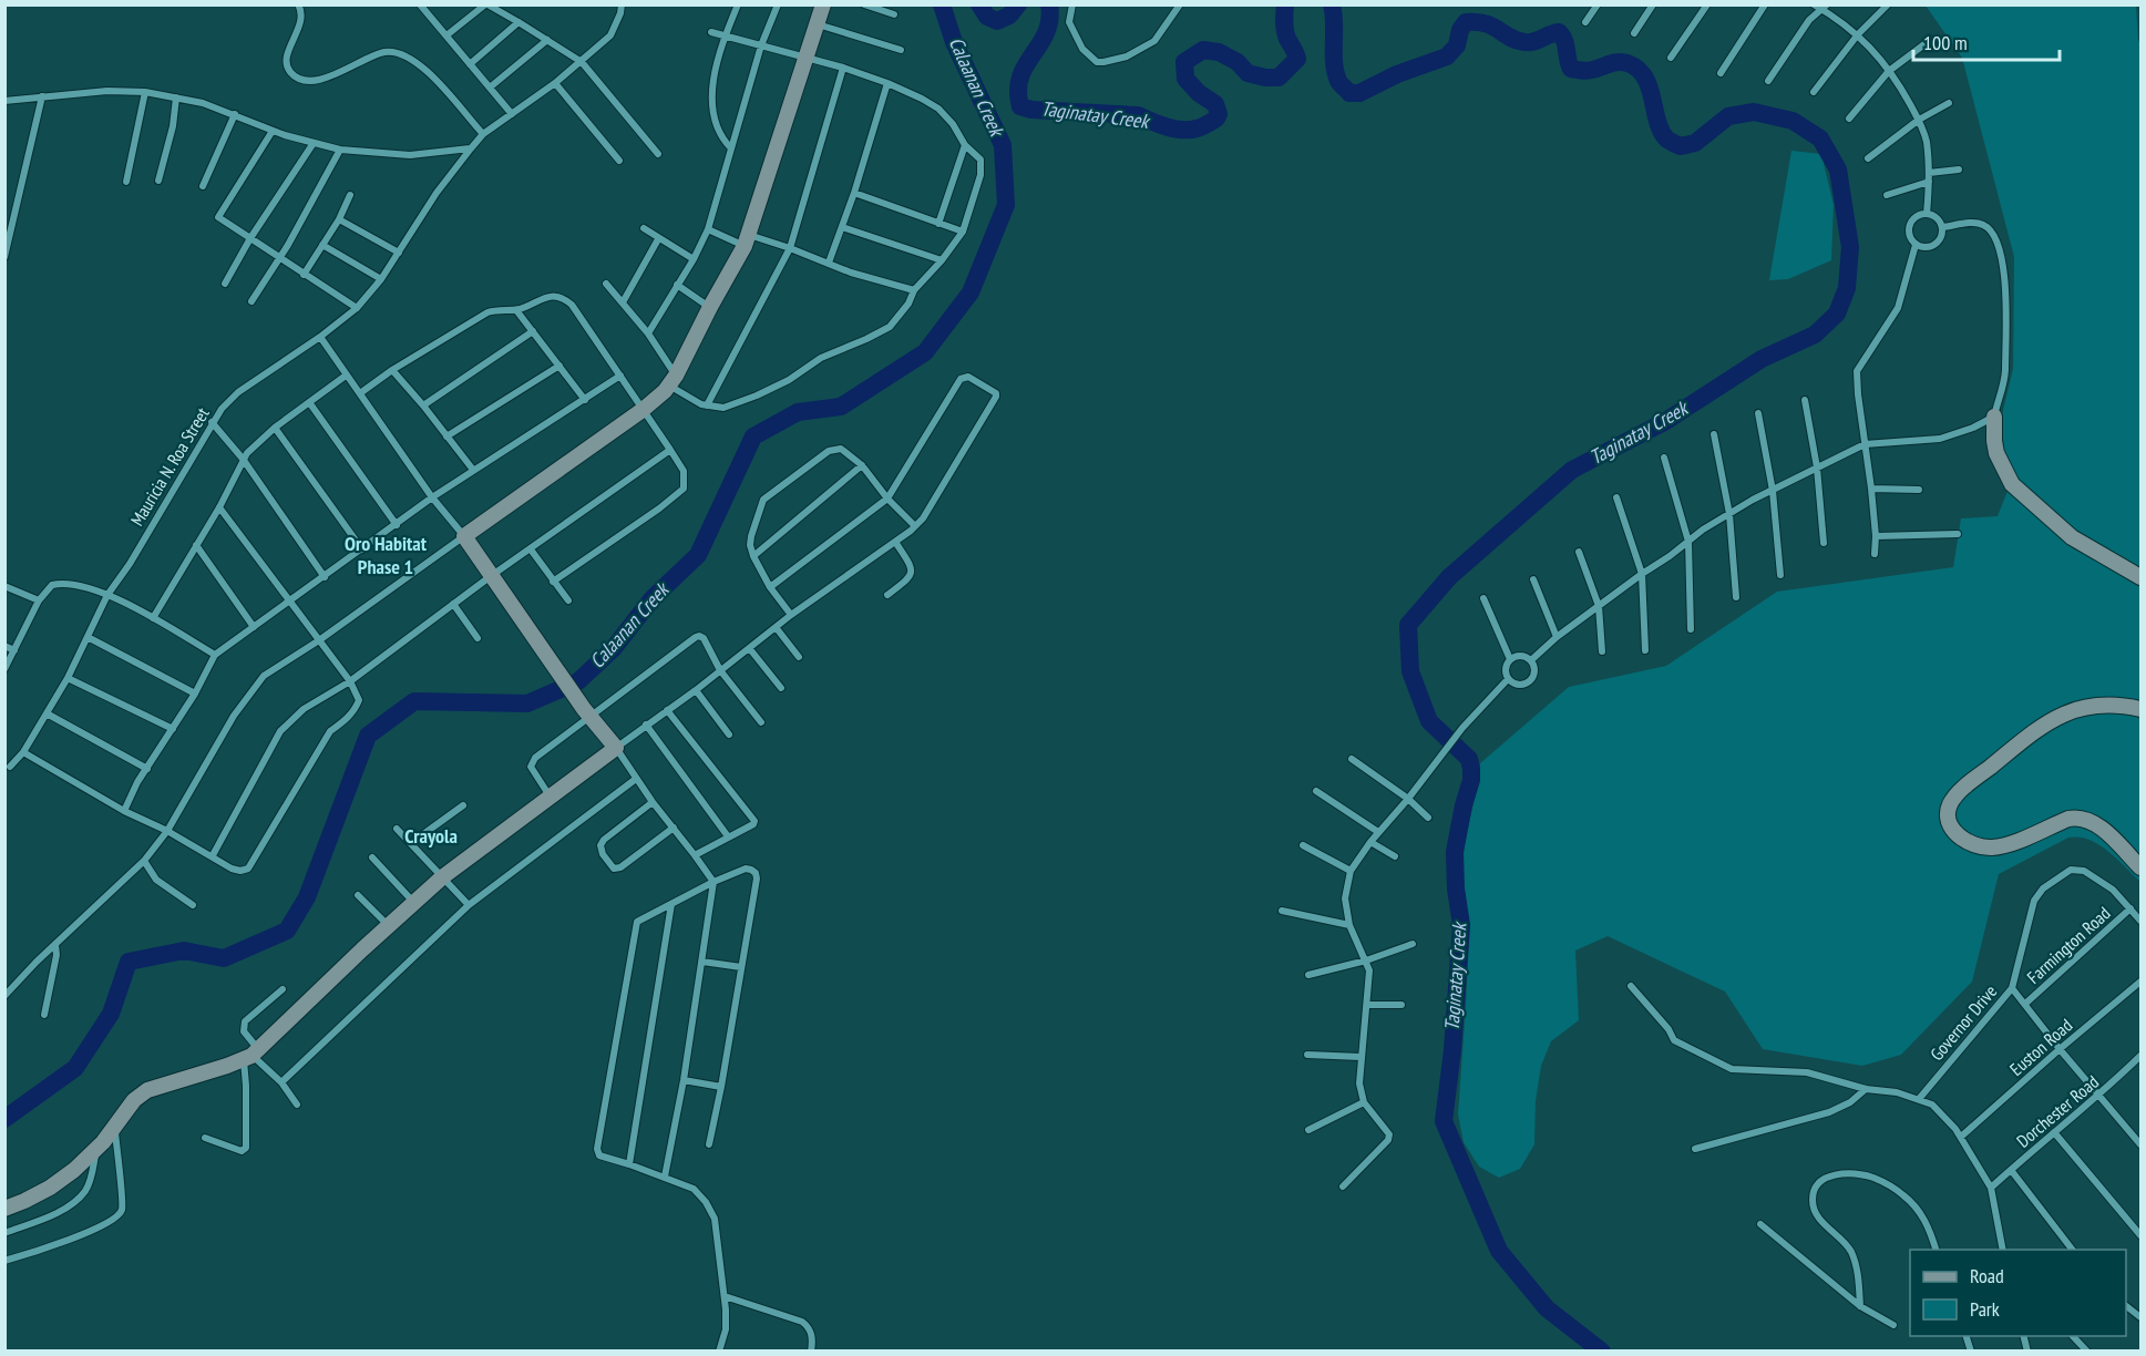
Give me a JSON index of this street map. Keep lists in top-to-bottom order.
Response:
{
  "streets": {
    "street": [
      "Mauricia N. Roa Street",
      "Farmington Road",
      "Governor Drive",
      "Euston Road",
      "Dorchester Road"
    ]
  },
  "crossings": [
    ["Farmington Road", "Governor Drive"]
  ],
  "districts": ["Oro Habitat Phase 1", "Crayola"],
  "water": ["Calaanan Creek", "Taginatay Creek"],
  "legend": ["Road", "Park"],
  "scale_bar": "100 m"
}
